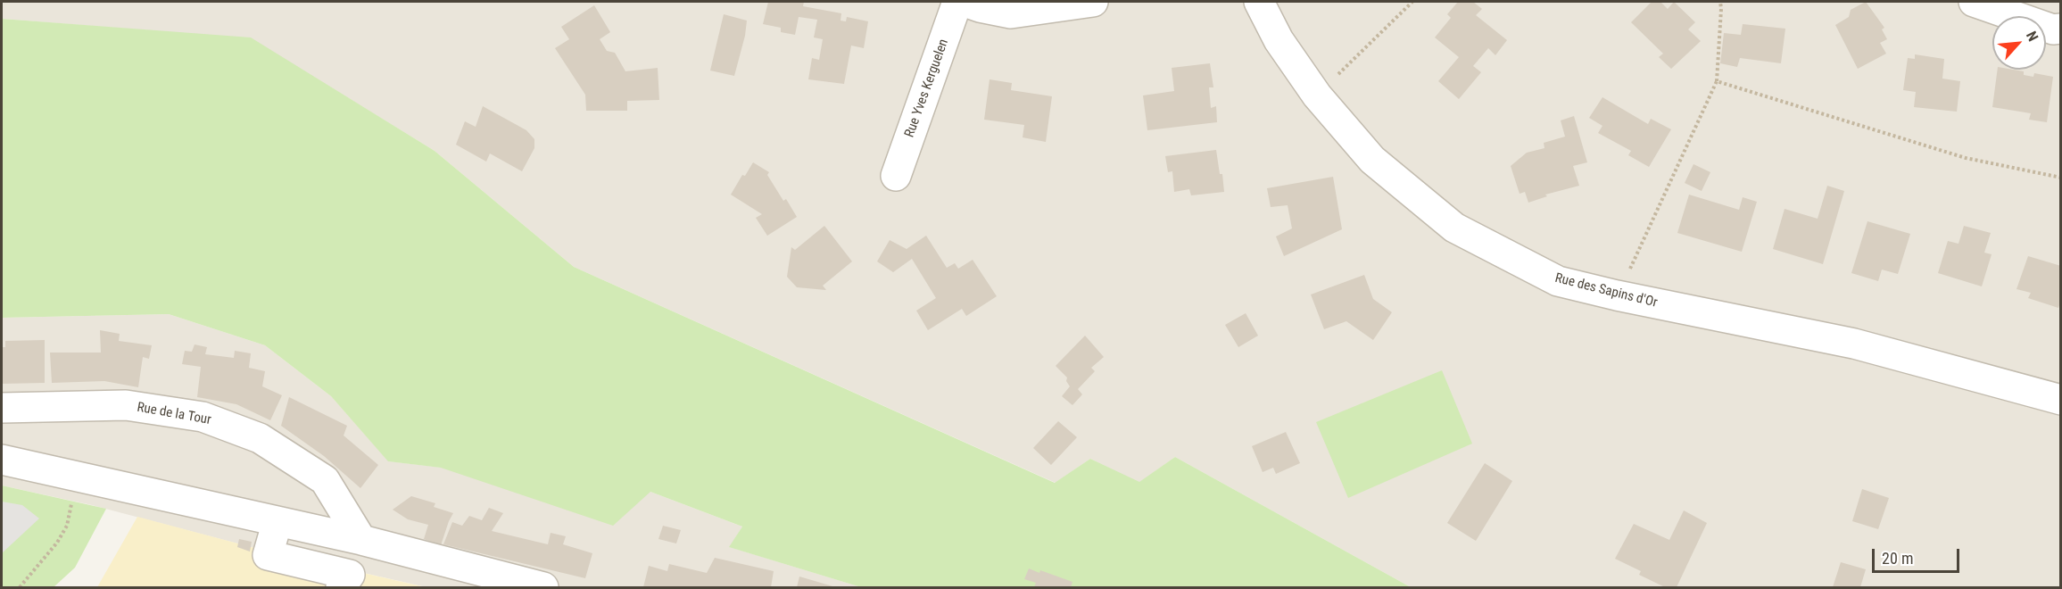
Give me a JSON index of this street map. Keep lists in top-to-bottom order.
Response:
{
  "streets": {
    "street": ["Rue Yves Kerguelen", "Rue des Sapins d'Or", "Rue de la Tour"]
  },
  "scale_bar": "20 m",
  "north": "top right"
}
